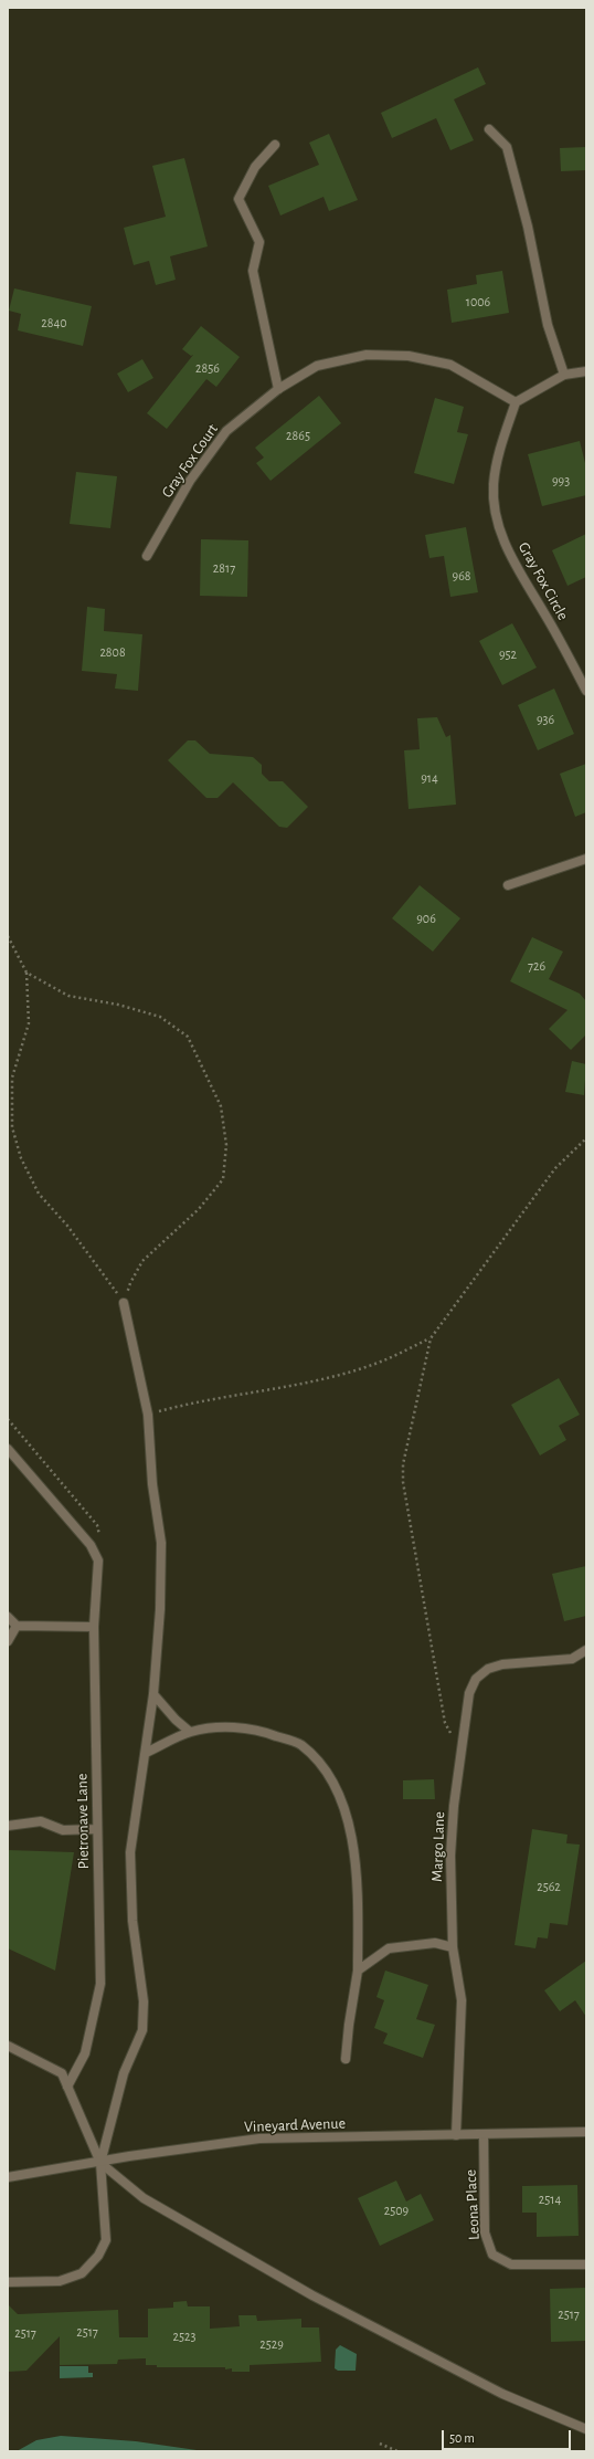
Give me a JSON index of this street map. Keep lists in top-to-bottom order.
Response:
{
  "streets": {
    "street": [
      "Gray Fox Court",
      "Gray Fox Circle",
      "Pietronave Lane",
      "Margo Lane",
      "Vineyard Avenue",
      "Leona Place"
    ]
  },
  "crossings": [
    ["Gray Fox Court", "Gray Fox Circle"],
    ["Margo Lane", "Vineyard Avenue"],
    ["Vineyard Avenue", "Leona Place"]
  ],
  "house_numbers": [
    "1006",
    "2840",
    "2856",
    "2865",
    "993",
    "2817",
    "968",
    "2808",
    "952",
    "936",
    "914",
    "906",
    "726",
    "2562",
    "2514",
    "2509",
    "2517",
    "2517",
    "2517",
    "2523",
    "2529"
  ],
  "scale_bar": "50 m"
}
